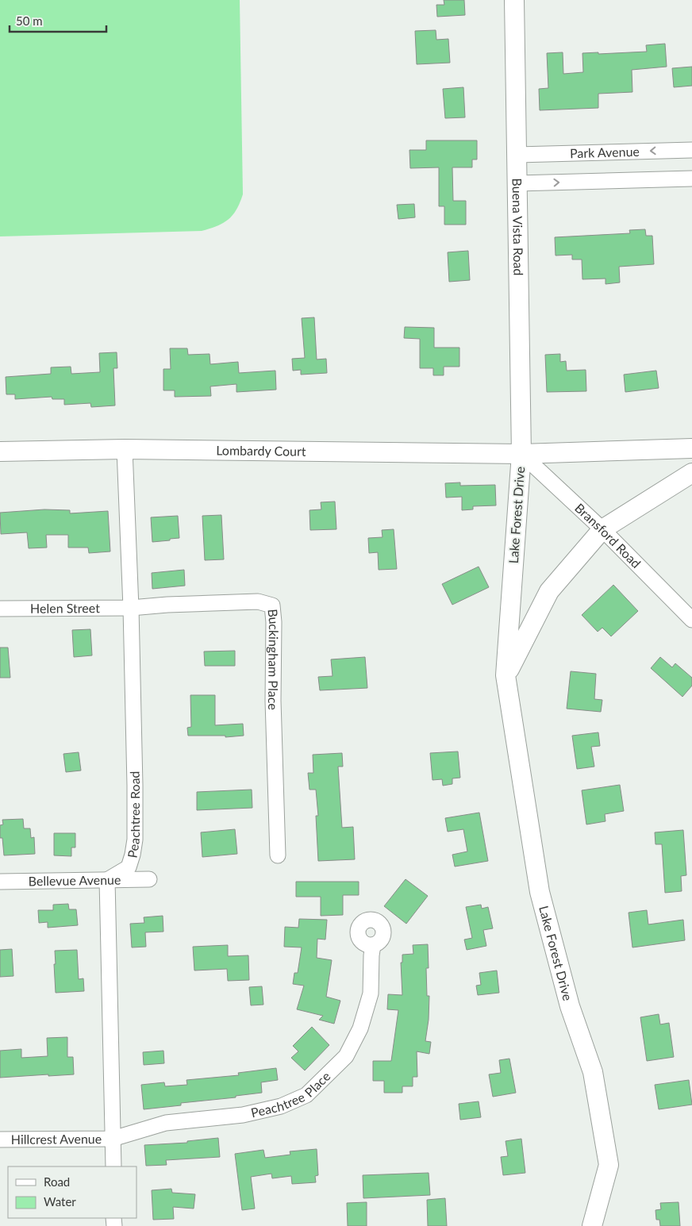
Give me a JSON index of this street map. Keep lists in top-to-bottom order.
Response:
{
  "streets": {
    "street": [
      "Park Avenue",
      "Buena Vista Road",
      "Lombardy Court",
      "Lake Forest Drive",
      "Bransford Road",
      "Helen Street",
      "Buckingham Place",
      "Peachtree Road",
      "Bellevue Avenue",
      "Peachtree Place",
      "Hillcrest Avenue"
    ]
  },
  "crossings": [
    ["Park Avenue", "Buena Vista Road"],
    ["Buena Vista Road", "Lombardy Court"],
    ["Buena Vista Road", "Lake Forest Drive"],
    ["Buena Vista Road", "Bransford Road"],
    ["Lombardy Court", "Lake Forest Drive"],
    ["Lombardy Court", "Bransford Road"],
    ["Lombardy Court", "Peachtree Road"],
    ["Lake Forest Drive", "Bransford Road"],
    ["Helen Street", "Buckingham Place"],
    ["Helen Street", "Peachtree Road"],
    ["Buckingham Place", "Peachtree Road"],
    ["Peachtree Road", "Bellevue Avenue"],
    ["Peachtree Place", "Hillcrest Avenue"]
  ],
  "legend": ["Road", "Water"],
  "scale_bar": "50 m"
}
